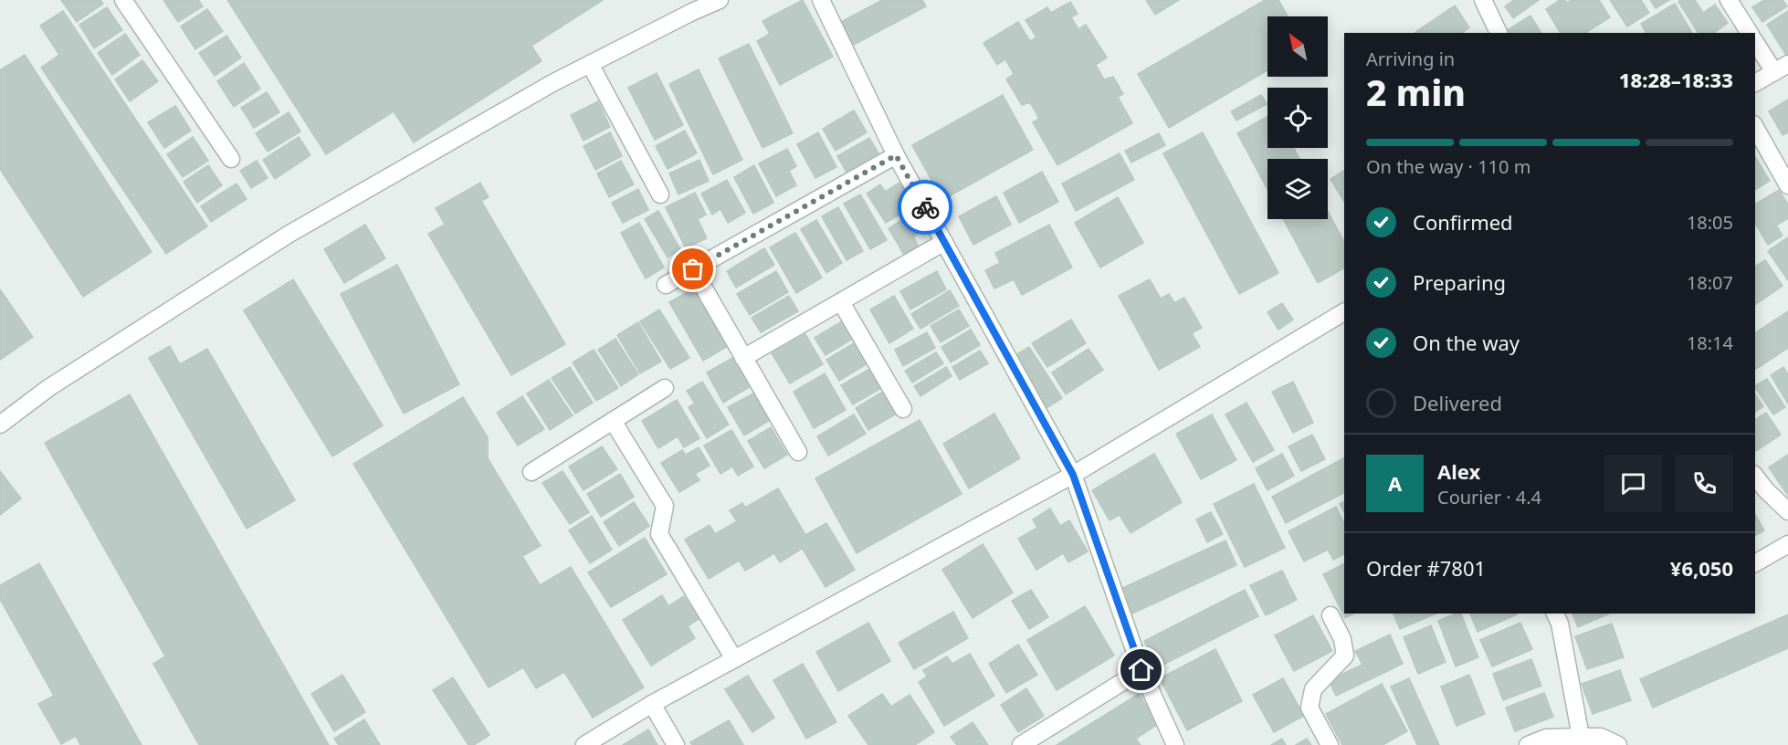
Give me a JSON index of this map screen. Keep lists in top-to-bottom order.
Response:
{
  "north": "top left",
  "page": {
    "heading": ["2 min", "Arriving in", "18:28–18:33"],
    "panel": [
      "Alex",
      "Courier · 4.4",
      "Order #7801",
      "¥6,050"
    ],
    "bar": "On the way · 110 m",
    "list": [
      ["Confirmed", "18:05"],
      ["Preparing", "18:07"],
      ["On the way", "18:14"],
      "Delivered"
    ],
    "round": "A"
  }
}
